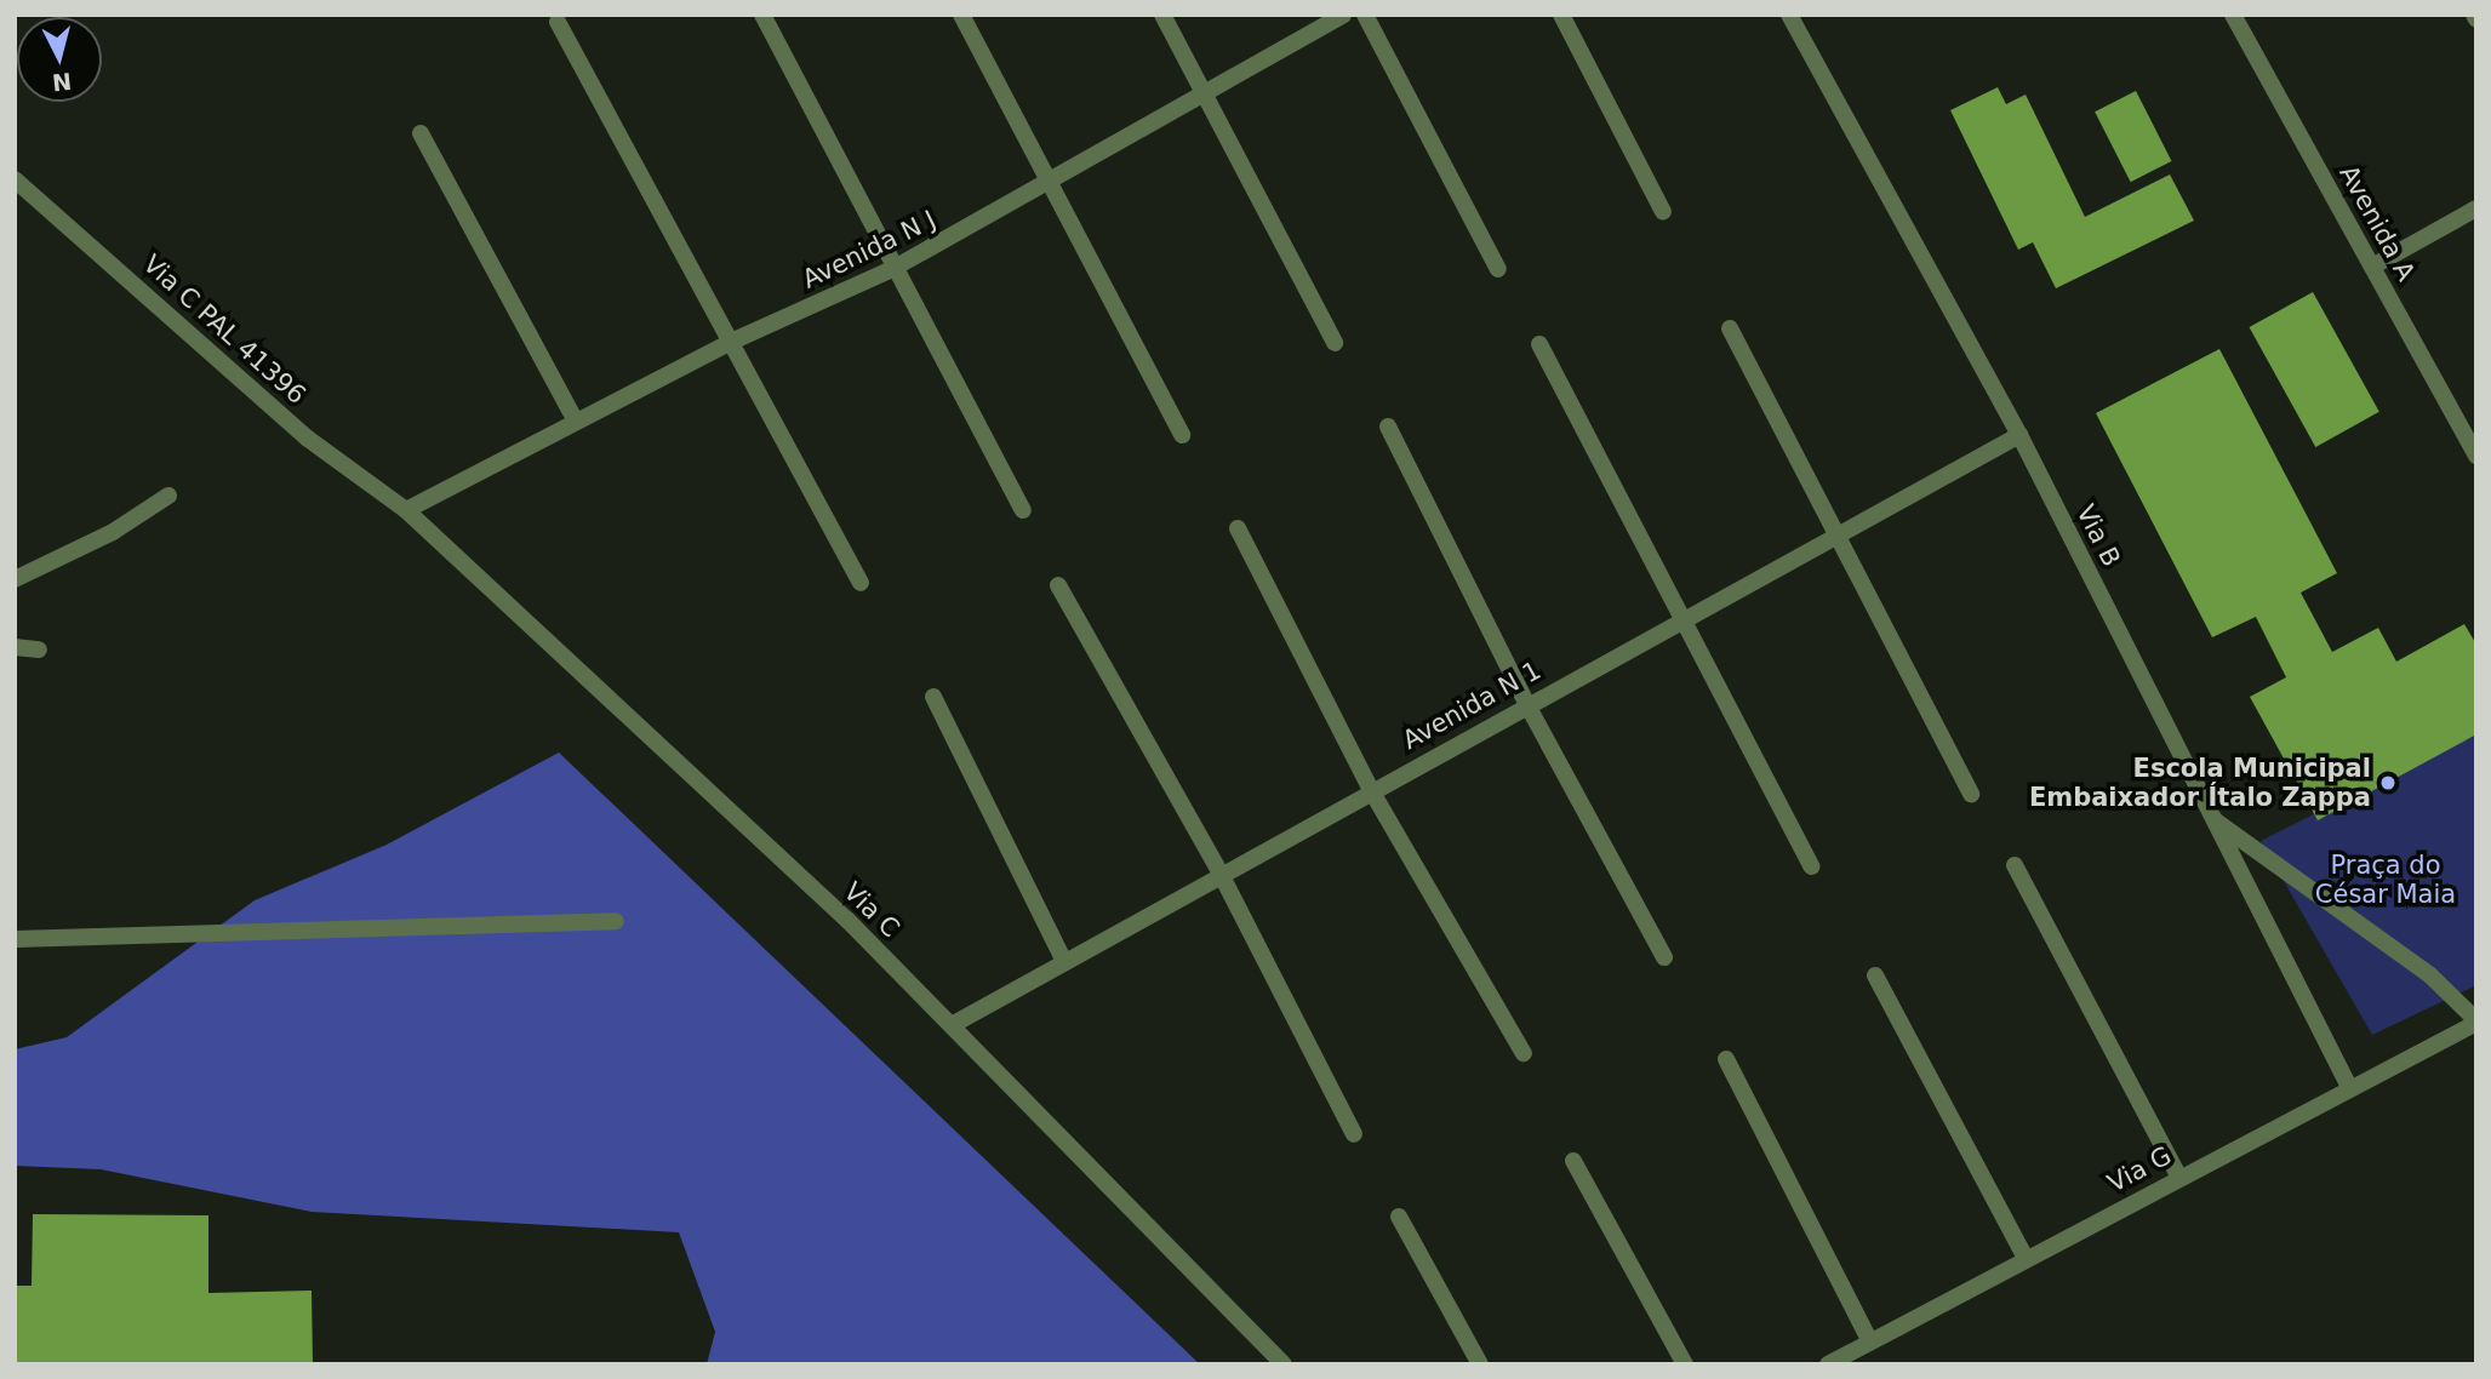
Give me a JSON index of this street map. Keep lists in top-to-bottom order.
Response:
{
  "streets": {
    "street": [
      "Avenida A",
      "Avenida N J",
      "Via C PAL 41396",
      "Via B",
      "Avenida N 1",
      "Via C",
      "Via G"
    ]
  },
  "crossings": [
    ["Avenida N J", "Via C PAL 41396"],
    ["Avenida N J", "Via C"],
    ["Via C PAL 41396", "Via C"],
    ["Via B", "Avenida N 1"],
    ["Via B", "Via G"],
    ["Avenida N 1", "Via C"]
  ],
  "parks": ["Praça do César Maia"],
  "places": ["Escola Municipal Embaixador Ítalo Zappa"],
  "north": "bottom"
}
